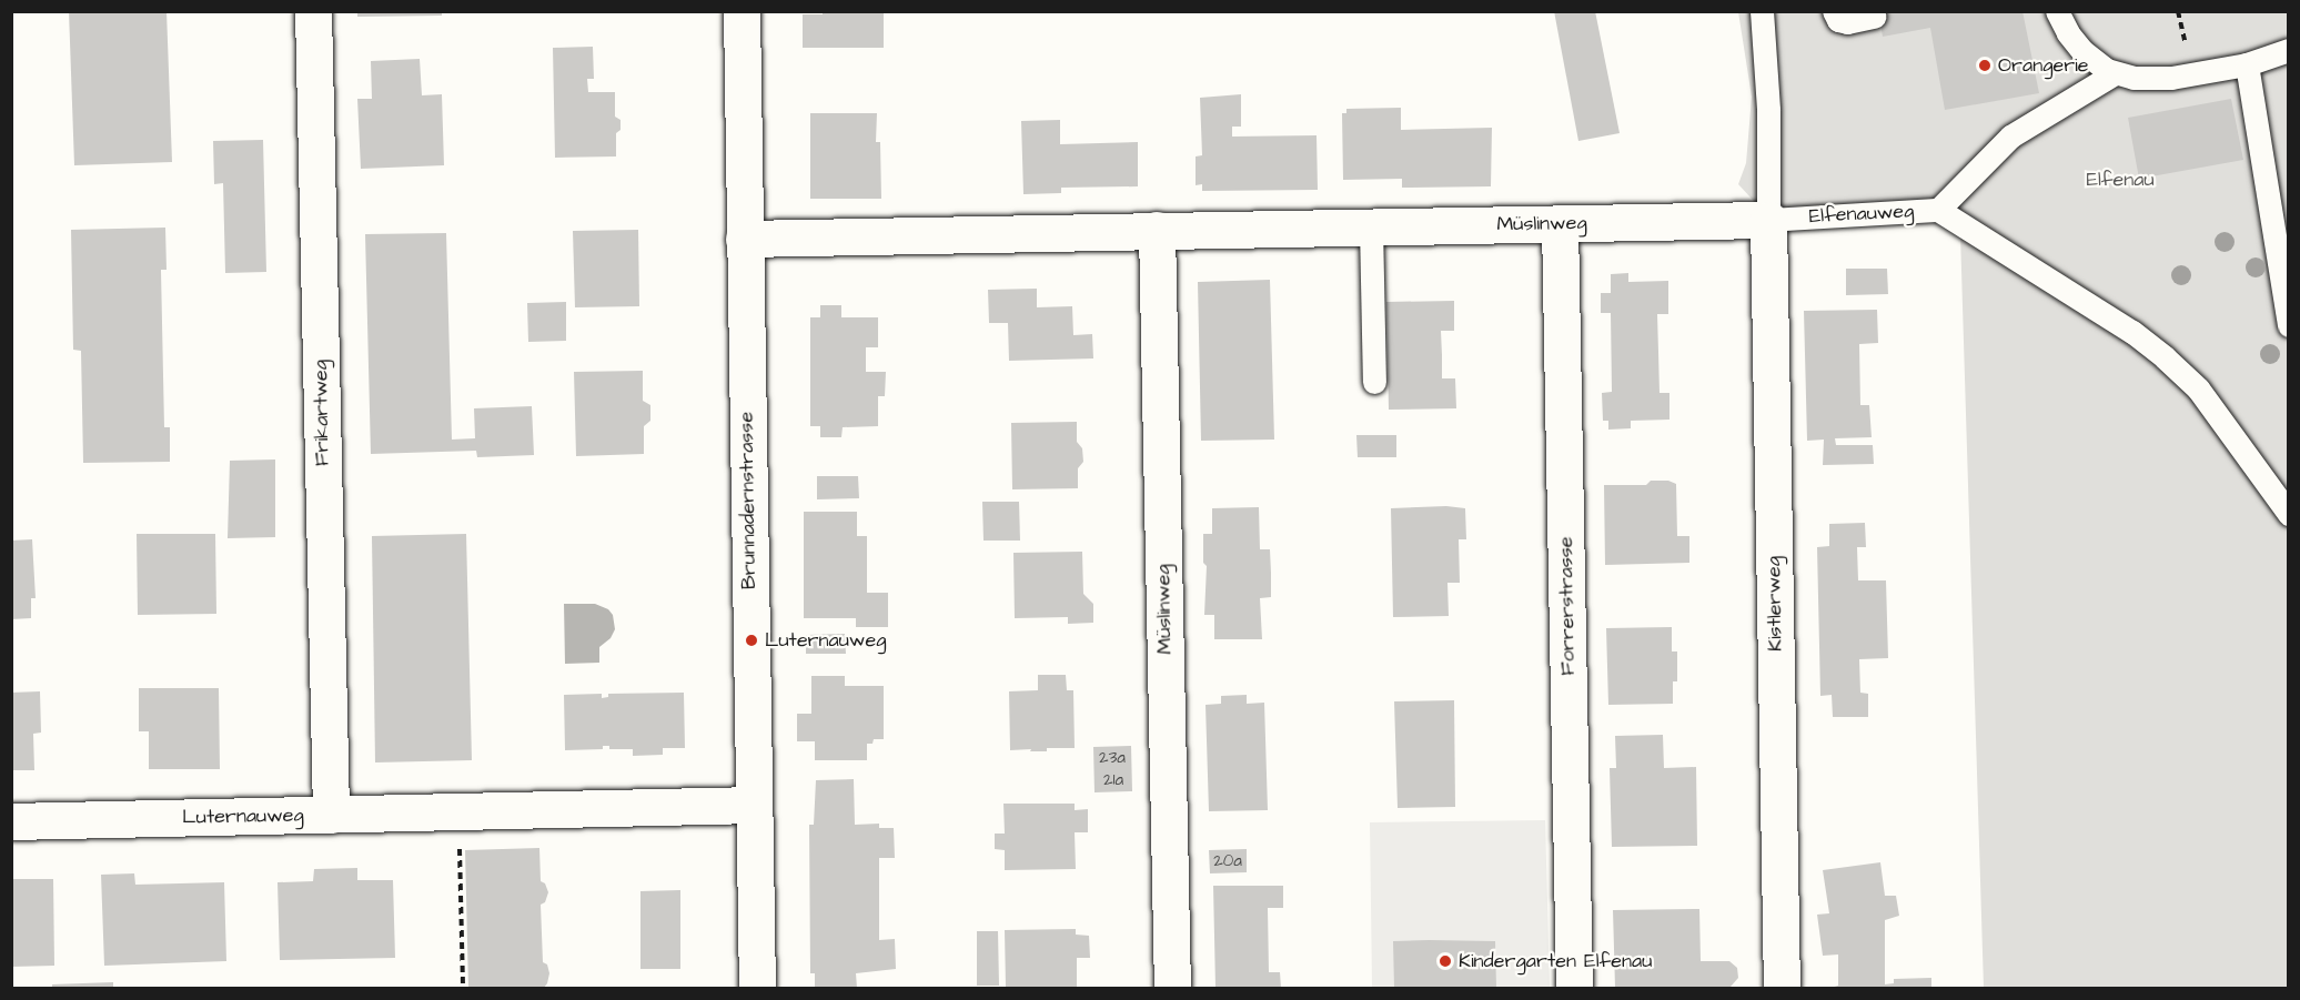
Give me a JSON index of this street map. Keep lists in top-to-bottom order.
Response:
{
  "streets": {
    "street": [
      "Müslinweg",
      "Frikartweg",
      "Brunnadernstrasse",
      "Kistlerweg",
      "Forrerstrasse",
      "Luternauweg"
    ],
    "lane": ["Elfenauweg"]
  },
  "crossings": [
    ["Elfenauweg", "Müslinweg"],
    ["Elfenauweg", "Kistlerweg"],
    ["Müslinweg", "Brunnadernstrasse"],
    ["Müslinweg", "Kistlerweg"],
    ["Müslinweg", "Forrerstrasse"],
    ["Frikartweg", "Luternauweg"],
    ["Brunnadernstrasse", "Luternauweg"]
  ],
  "parks": ["Elfenau"],
  "places": ["Orangerie", "Luternauweg", "Kindergarten Elfenau"],
  "house_numbers": ["23a", "21a", "20a"]
}
